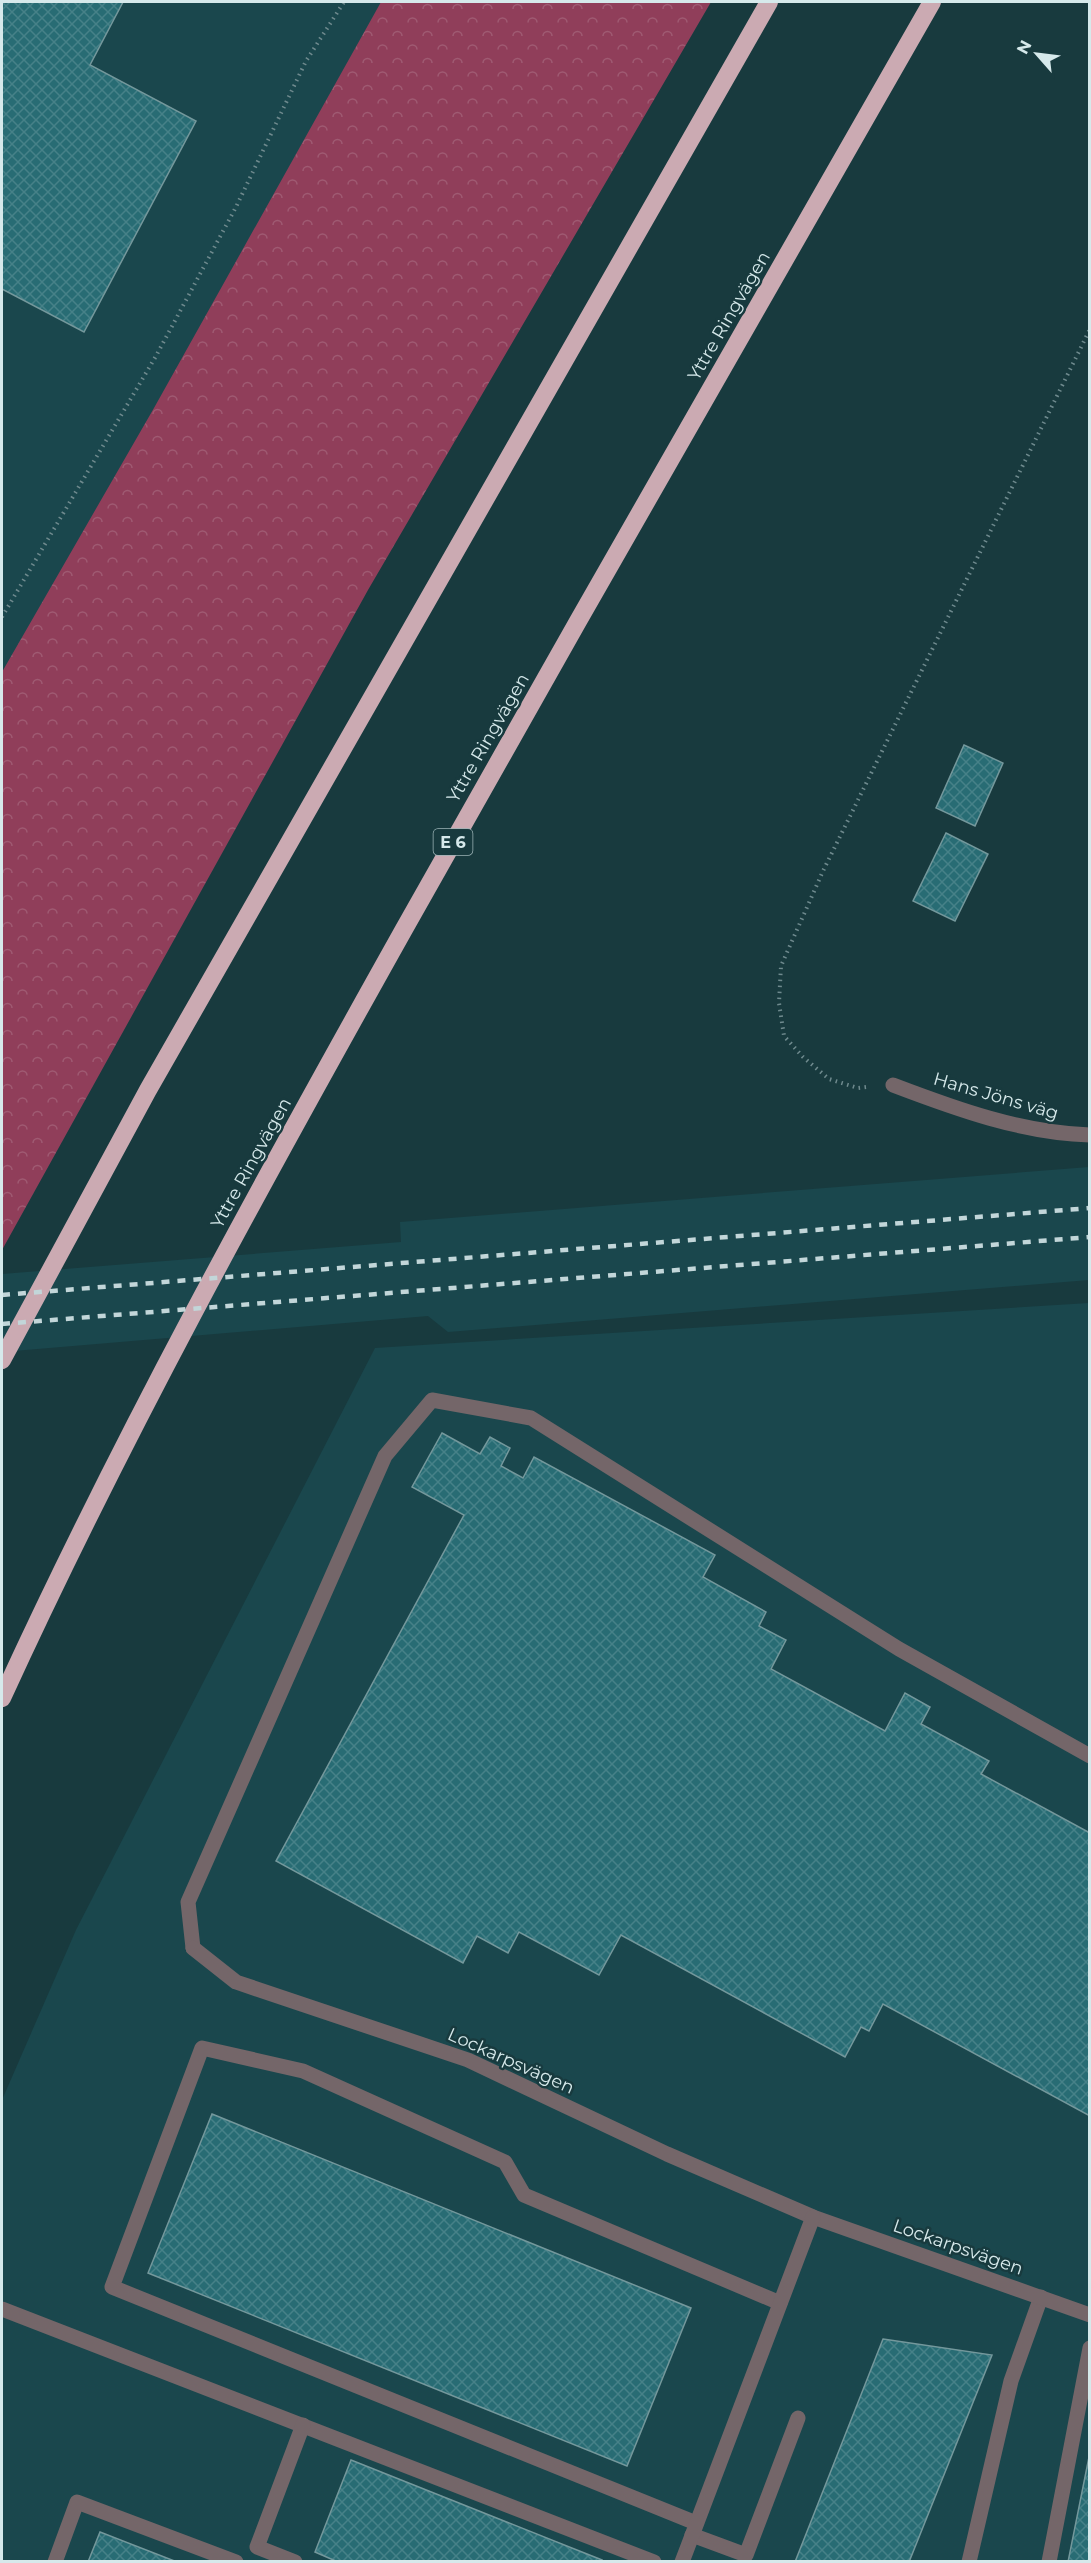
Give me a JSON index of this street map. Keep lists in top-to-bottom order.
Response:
{
  "streets": {
    "highway": ["Yttre Ringvägen", "E 6"],
    "street": ["Hans Jöns väg", "Lockarpsvägen"]
  },
  "north": "top left"
}
